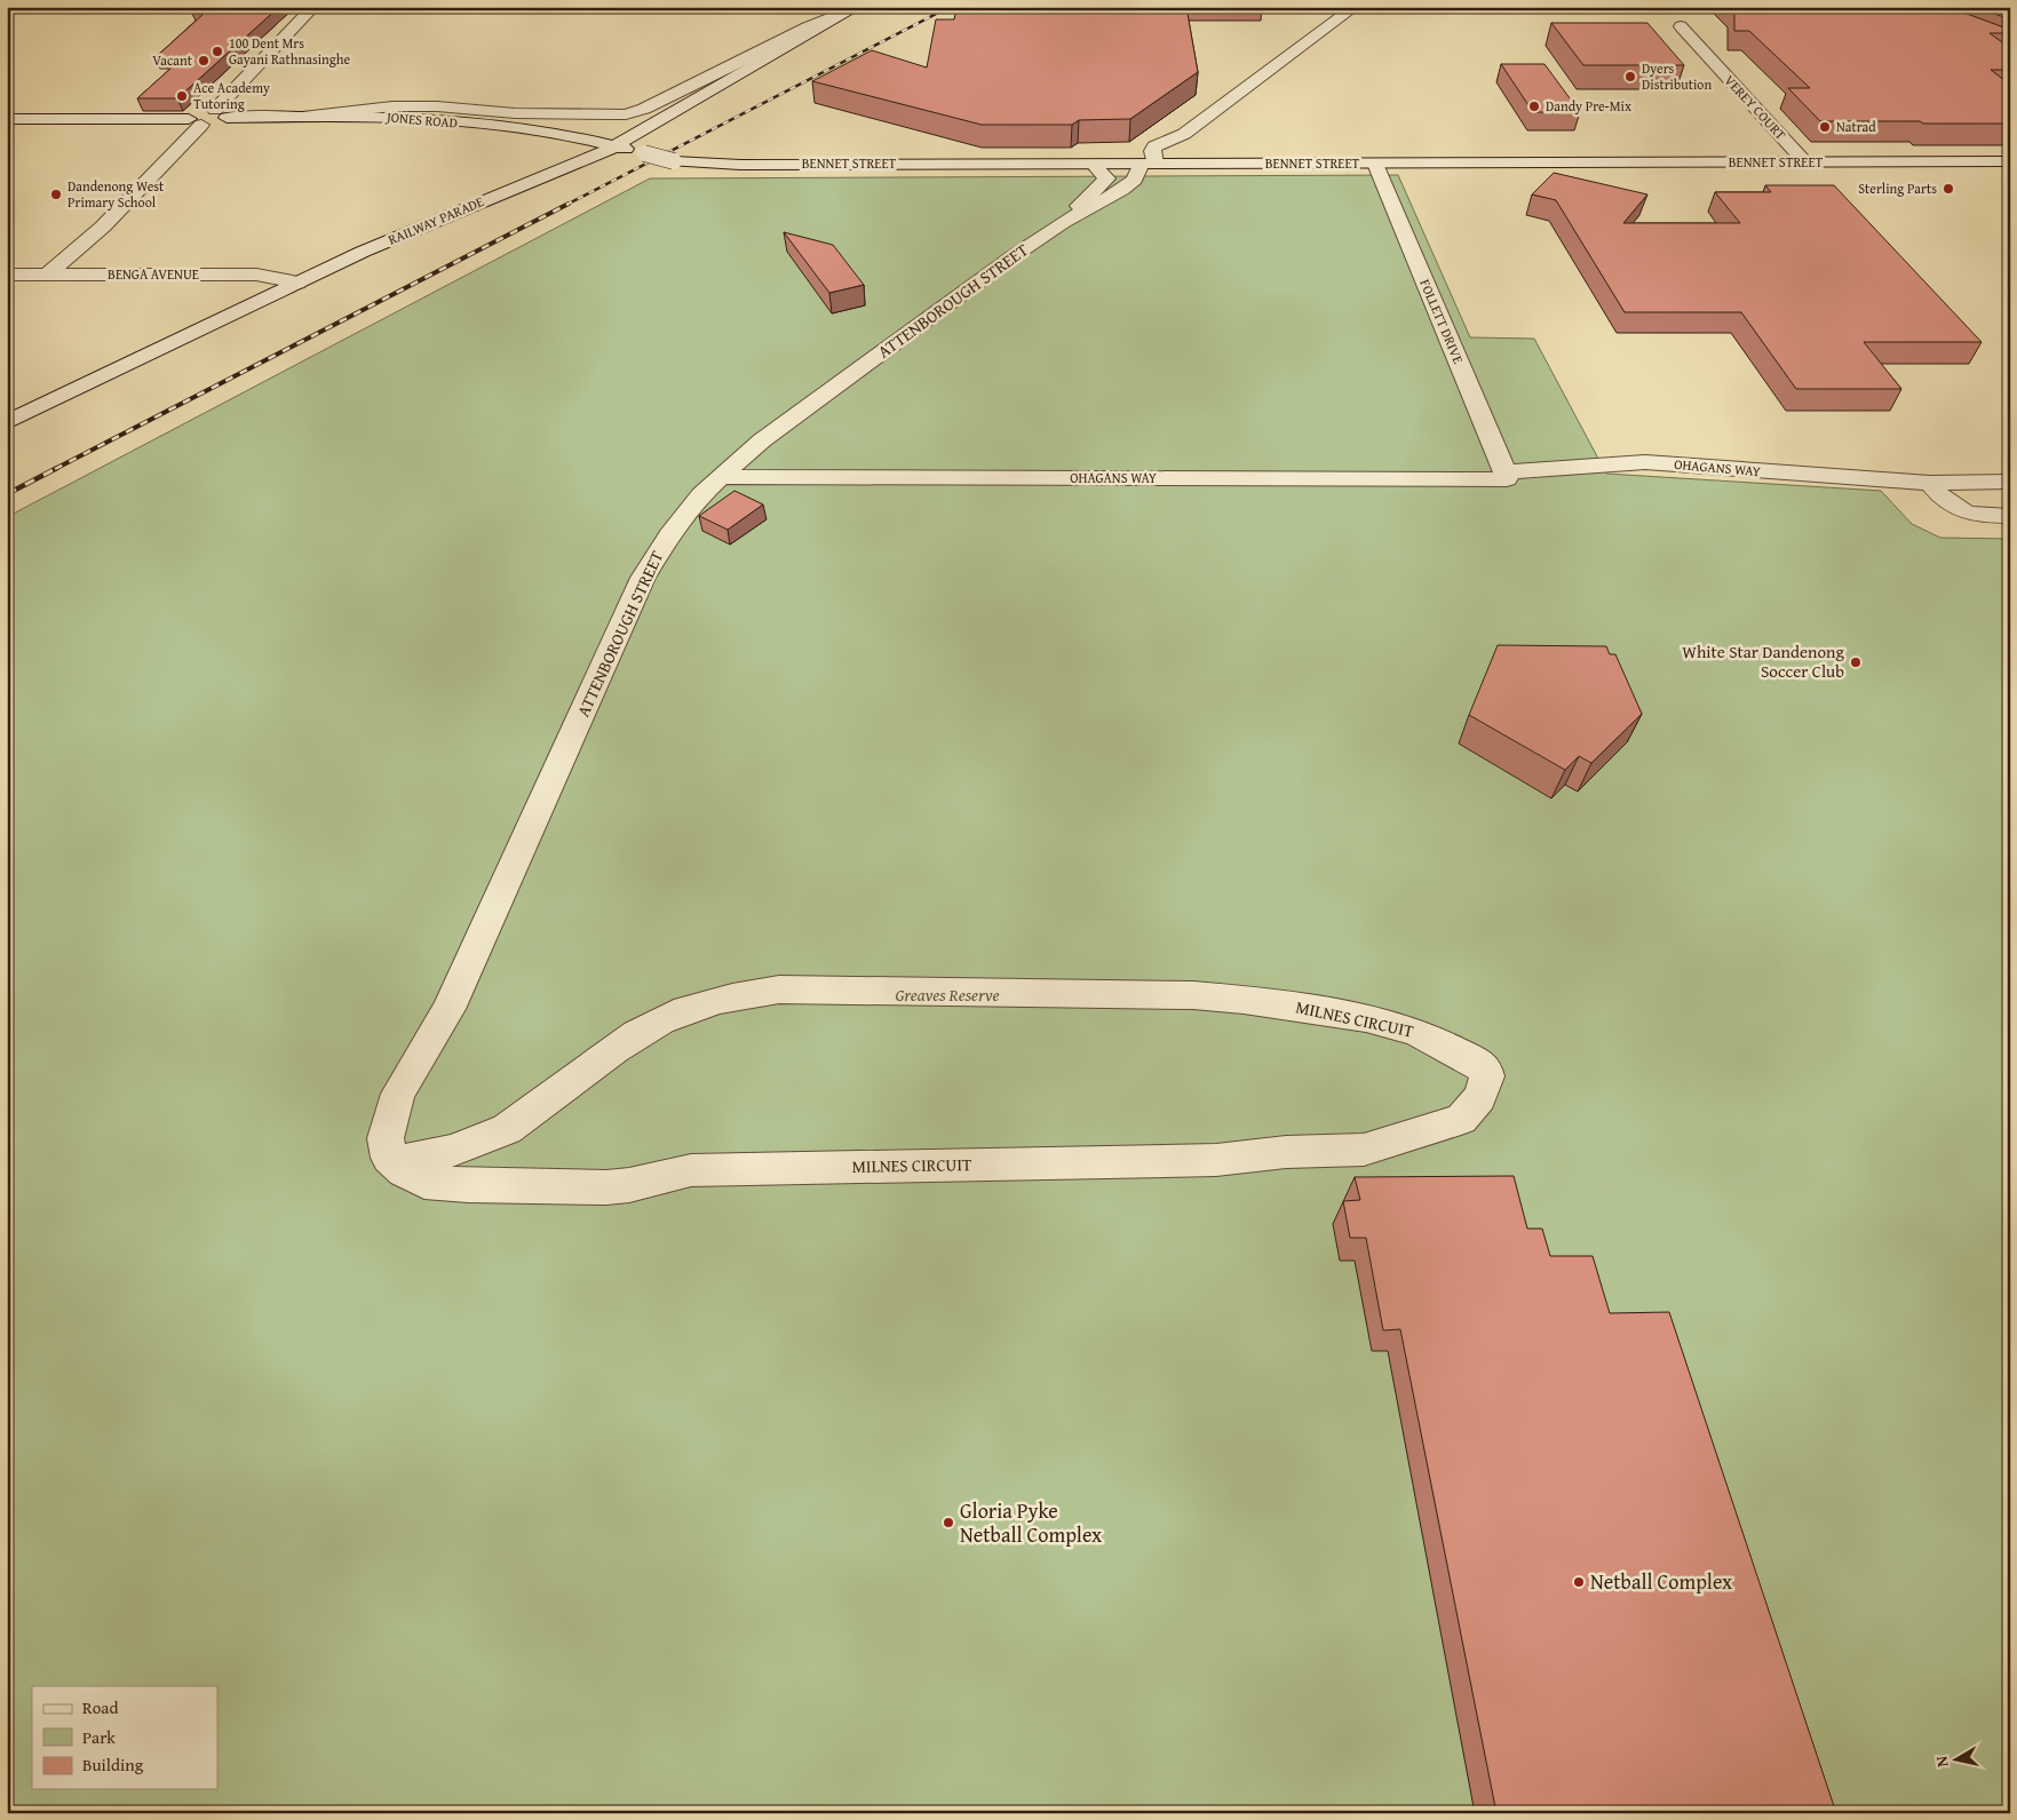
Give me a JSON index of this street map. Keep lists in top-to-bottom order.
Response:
{
  "streets": {
    "street": [
      "VEREY COURT",
      "JONES ROAD",
      "BENNET STREET",
      "RAILWAY PARADE",
      "BENGA AVENUE",
      "ATTENBOROUGH STREET",
      "FOLLETT DRIVE",
      "OHAGANS WAY",
      "MILNES CIRCUIT"
    ]
  },
  "crossings": [
    ["VEREY COURT", "BENNET STREET"],
    ["JONES ROAD", "BENNET STREET"],
    ["JONES ROAD", "RAILWAY PARADE"],
    ["BENNET STREET", "RAILWAY PARADE"],
    ["BENNET STREET", "ATTENBOROUGH STREET"],
    ["BENNET STREET", "FOLLETT DRIVE"],
    ["RAILWAY PARADE", "BENGA AVENUE"],
    ["ATTENBOROUGH STREET", "OHAGANS WAY"],
    ["ATTENBOROUGH STREET", "MILNES CIRCUIT"],
    ["FOLLETT DRIVE", "OHAGANS WAY"]
  ],
  "parks": ["Greaves Reserve"],
  "places": [
    "100 Dent Mrs Gayani Rathnasinghe",
    "Vacant",
    "Dyers Distribution",
    "Ace Academy Tutoring",
    "Dandy Pre-Mix",
    "Natrad",
    "Sterling Parts",
    "Dandenong West Primary School",
    "White Star Dandenong Soccer Club",
    "Gloria Pyke Netball Complex",
    "Netball Complex"
  ],
  "legend": ["Road", "Park", "Building"],
  "north": "left"
}
